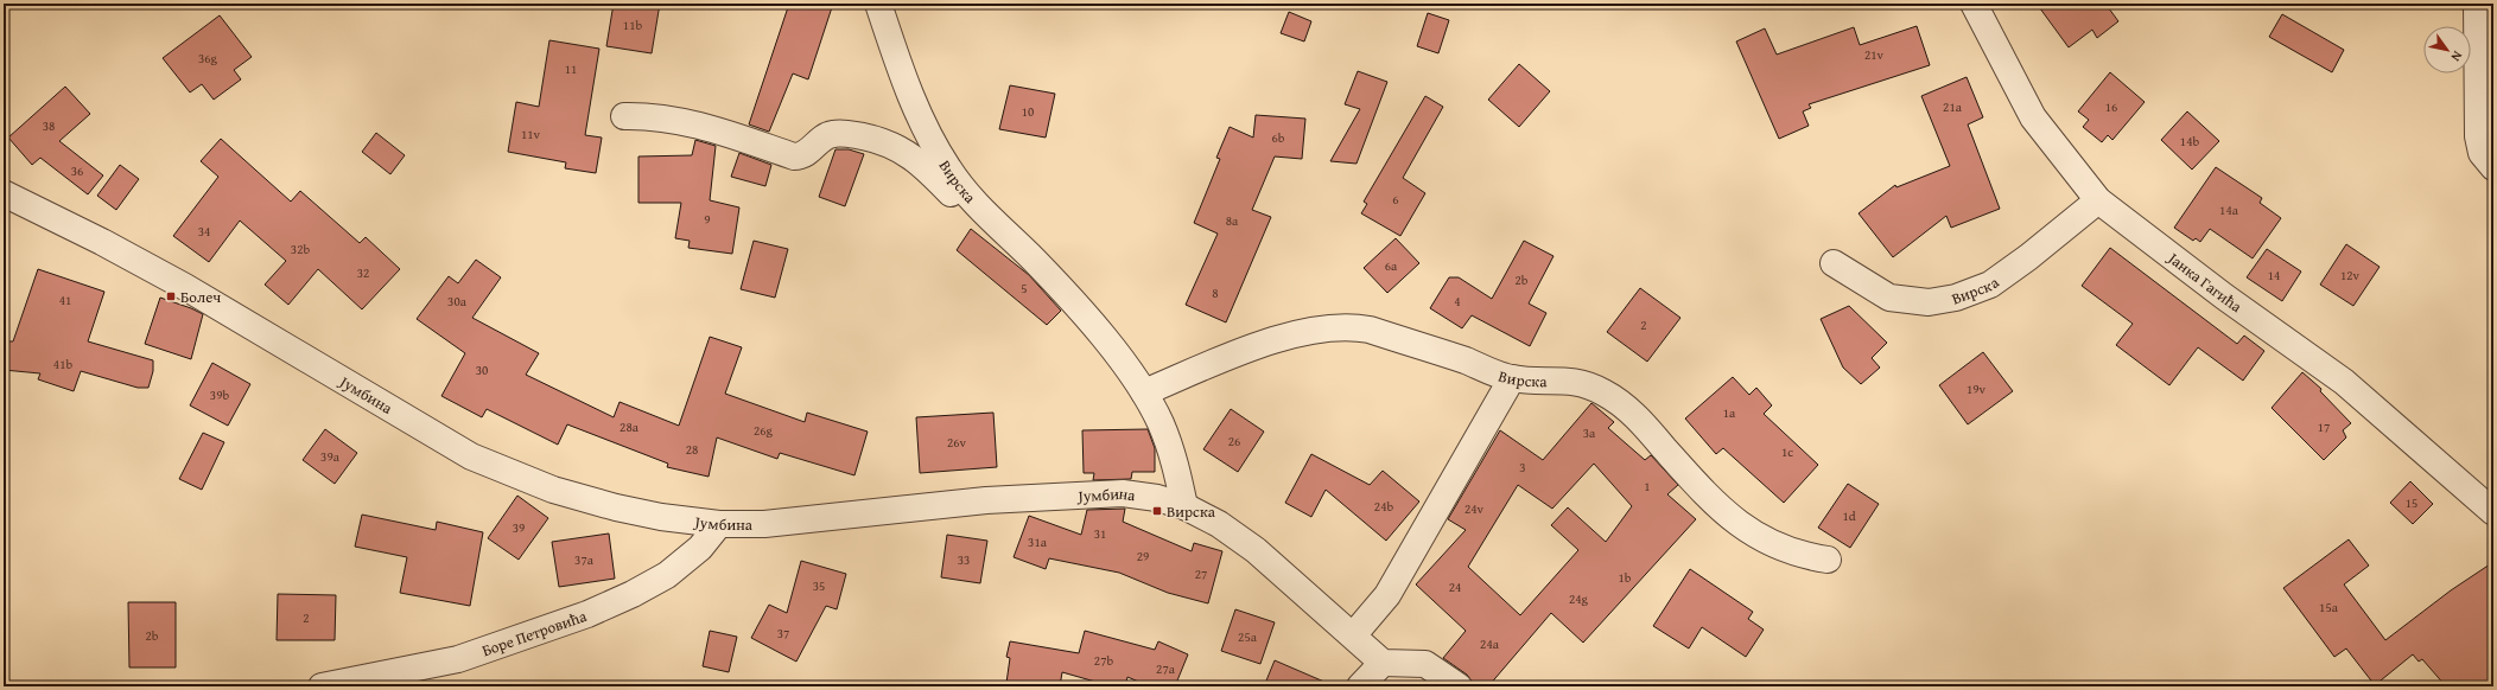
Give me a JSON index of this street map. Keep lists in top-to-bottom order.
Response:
{
  "streets": {
    "street": [
      "Вирска",
      "Јанка Гагића",
      "Јумбина",
      "Боре Петровића"
    ]
  },
  "crossings": [
    ["Вирска", "Јанка Гагића"],
    ["Вирска", "Јумбина"],
    ["Јумбина", "Боре Петровића"]
  ],
  "places": {
    "transit": ["Болеч", "Вирска"]
  },
  "house_numbers": [
    "11b",
    "21v",
    "36g",
    "11",
    "21a",
    "16",
    "10",
    "38",
    "11v",
    "6b",
    "14b",
    "36",
    "6",
    "14a",
    "9",
    "8a",
    "34",
    "32b",
    "6a",
    "32",
    "14",
    "12v",
    "2b",
    "5",
    "8",
    "41",
    "30a",
    "4",
    "2",
    "41b",
    "30",
    "19v",
    "39b",
    "1a",
    "28a",
    "17",
    "26g",
    "3a",
    "26",
    "26v",
    "28",
    "1c",
    "39a",
    "3",
    "1",
    "15",
    "24b",
    "24v",
    "1d",
    "39",
    "31",
    "31a",
    "29",
    "37a",
    "33",
    "27",
    "1b",
    "35",
    "24",
    "24g",
    "15a",
    "2",
    "37",
    "2b",
    "25a",
    "24a",
    "27b",
    "27a"
  ],
  "north": "bottom right"
}
